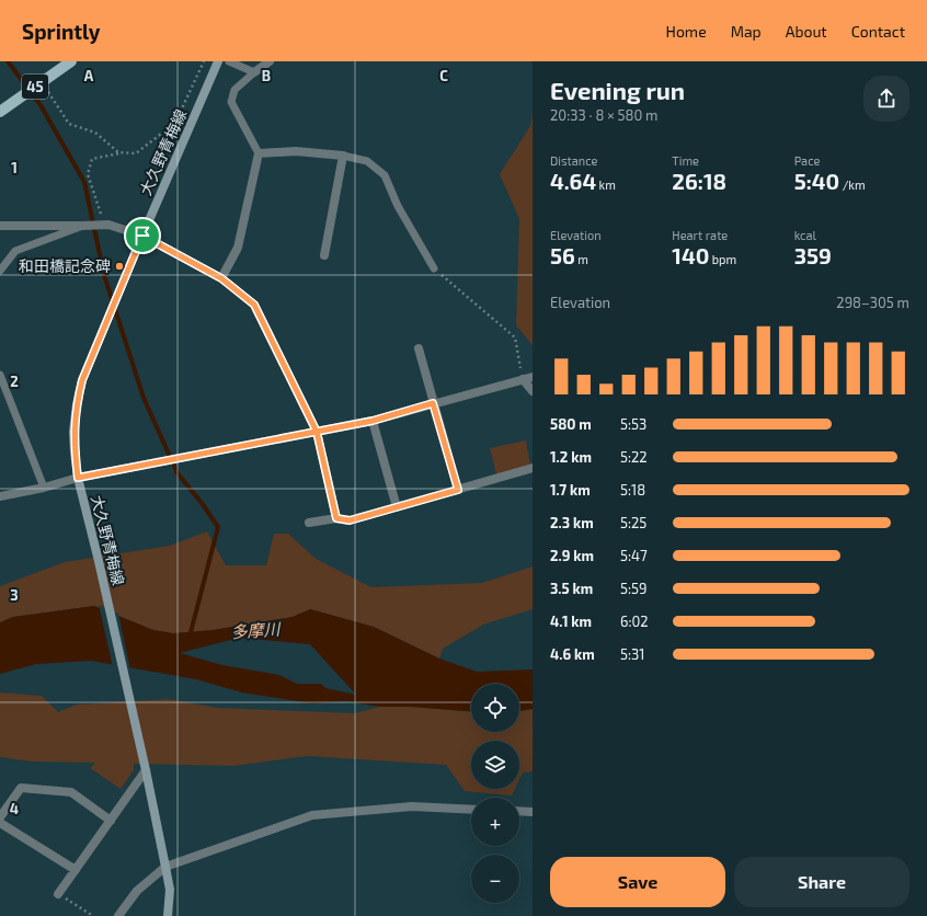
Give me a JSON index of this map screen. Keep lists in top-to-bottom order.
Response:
{
  "streets": {
    "main road": ["45", "大久野青梅線"]
  },
  "water": ["多摩川"],
  "places": ["和田橋記念碑"],
  "page": {
    "header": "Sprintly",
    "nav": [
      "Home",
      "Map",
      "About",
      "Contact"
    ],
    "heading": ["Evening run", "20:33 · 8 × 580 m"],
    "stats": [
      ["Distance", "4.64 km"],
      ["Time", "26:18"],
      ["Pace", "5:40 /km"],
      ["Elevation", "56 m"],
      ["Heart rate", "140 bpm"],
      ["kcal", "359"]
    ],
    "chart": ["Elevation", "298–305 m"],
    "list": [
      {
        "name": "580 m",
        "note": "5:53"
      },
      {
        "name": "1.2 km",
        "note": "5:22"
      },
      {
        "name": "1.7 km",
        "note": "5:18"
      },
      {
        "name": "2.3 km",
        "note": "5:25"
      },
      {
        "name": "2.9 km",
        "note": "5:47"
      },
      {
        "name": "3.5 km",
        "note": "5:59"
      },
      {
        "name": "4.1 km",
        "note": "6:02"
      },
      {
        "name": "4.6 km",
        "note": "5:31"
      }
    ],
    "map_buttons": ["+", "−"],
    "buttons": ["Save", "Share"]
  },
  "grid": {
    "columns": ["A", "B", "C"],
    "rows": [
      "1",
      "2",
      "3",
      "4"
    ]
  }
}
